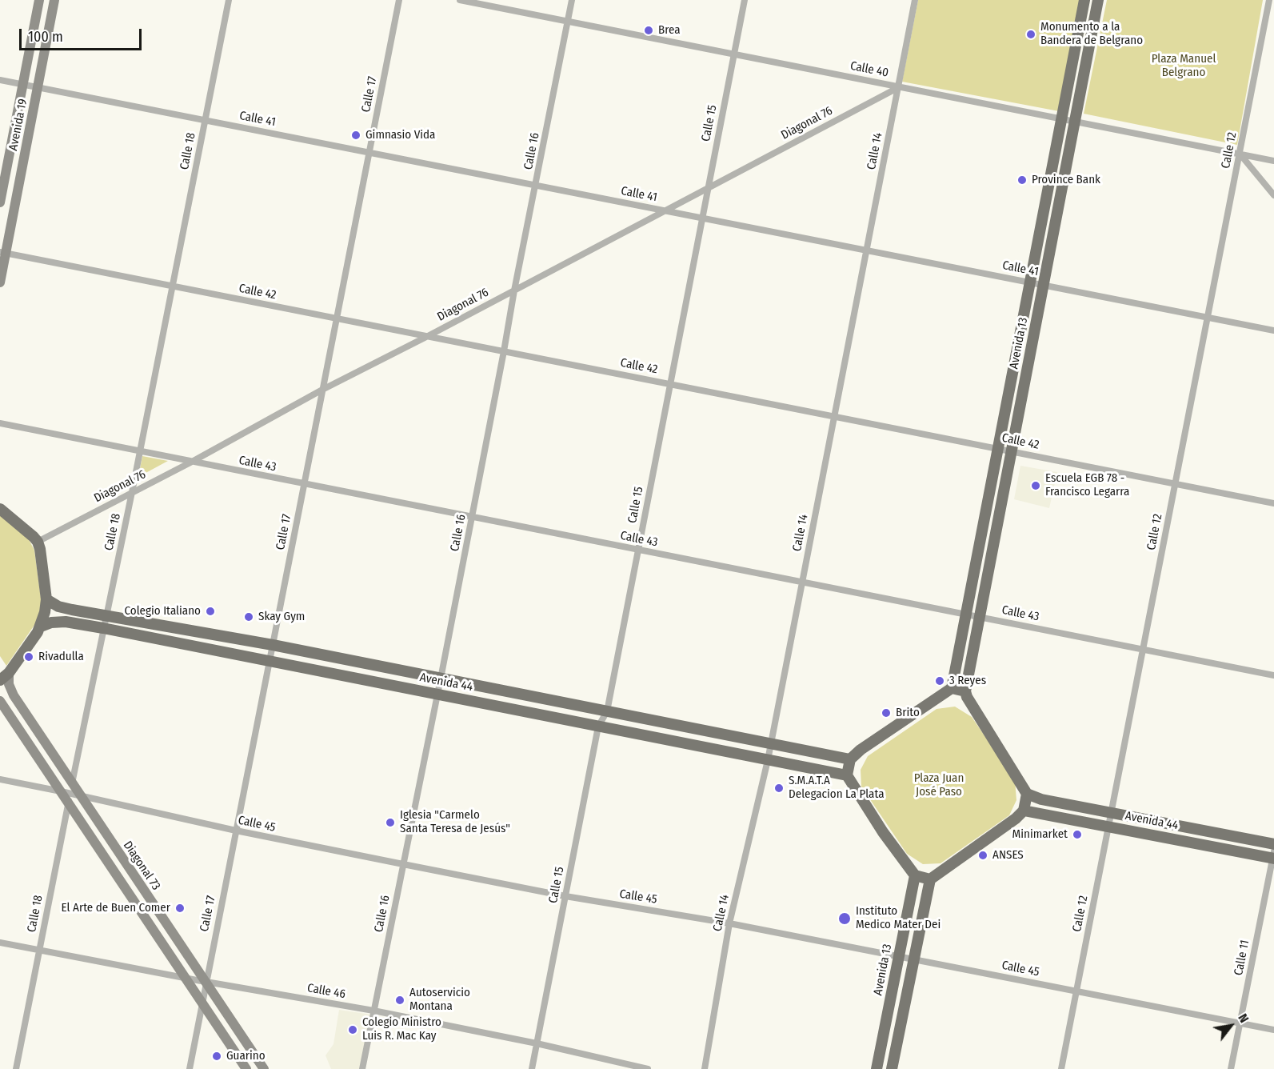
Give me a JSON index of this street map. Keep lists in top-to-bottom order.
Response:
{
  "streets": {
    "main road": [
      "Avenida 19",
      "Avenida 13",
      "Avenida 44",
      "Diagonal 73"
    ],
    "street": [
      "Calle 40",
      "Calle 17",
      "Calle 41",
      "Calle 15",
      "Diagonal 76",
      "Calle 12",
      "Calle 18",
      "Calle 16",
      "Calle 14",
      "Calle 42",
      "Calle 43",
      "Calle 45",
      "Calle 11",
      "Calle 46"
    ]
  },
  "crossings": [
    ["Calle 40", "Calle 15"],
    ["Calle 40", "Diagonal 76"],
    ["Calle 40", "Calle 12"],
    ["Calle 40", "Calle 16"],
    ["Calle 40", "Calle 14"],
    ["Calle 40", "Avenida 13"],
    ["Calle 17", "Calle 41"],
    ["Calle 17", "Diagonal 76"],
    ["Calle 17", "Calle 42"],
    ["Calle 17", "Calle 43"],
    ["Calle 17", "Avenida 44"],
    ["Calle 17", "Calle 45"],
    ["Calle 17", "Diagonal 73"],
    ["Calle 17", "Calle 46"],
    ["Calle 41", "Calle 15"],
    ["Calle 41", "Diagonal 76"],
    ["Calle 41", "Avenida 19"],
    ["Calle 41", "Calle 12"],
    ["Calle 41", "Calle 18"],
    ["Calle 41", "Calle 16"],
    ["Calle 41", "Calle 14"],
    ["Calle 41", "Avenida 13"],
    ["Calle 15", "Diagonal 76"],
    ["Calle 15", "Calle 42"],
    ["Calle 15", "Calle 43"],
    ["Calle 15", "Avenida 44"],
    ["Calle 15", "Calle 45"],
    ["Calle 15", "Calle 46"],
    ["Diagonal 76", "Calle 18"],
    ["Diagonal 76", "Calle 16"],
    ["Diagonal 76", "Calle 14"],
    ["Diagonal 76", "Calle 42"],
    ["Diagonal 76", "Calle 43"],
    ["Avenida 19", "Calle 42"],
    ["Calle 12", "Calle 42"],
    ["Calle 12", "Calle 43"],
    ["Calle 12", "Avenida 44"],
    ["Calle 12", "Calle 45"],
    ["Calle 18", "Calle 42"],
    ["Calle 18", "Calle 43"],
    ["Calle 18", "Avenida 44"],
    ["Calle 18", "Diagonal 73"],
    ["Calle 18", "Calle 46"],
    ["Calle 16", "Calle 42"],
    ["Calle 16", "Calle 43"],
    ["Calle 16", "Avenida 44"],
    ["Calle 16", "Calle 45"],
    ["Calle 16", "Calle 46"],
    ["Calle 14", "Calle 42"],
    ["Calle 14", "Calle 43"],
    ["Calle 14", "Avenida 44"],
    ["Calle 14", "Calle 45"],
    ["Calle 42", "Avenida 13"],
    ["Avenida 13", "Calle 43"],
    ["Avenida 13", "Calle 45"],
    ["Avenida 44", "Calle 11"],
    ["Calle 45", "Diagonal 73"],
    ["Calle 45", "Calle 11"],
    ["Diagonal 73", "Calle 46"]
  ],
  "parks": ["Plaza Manuel Belgrano", "Plaza Juan José Paso"],
  "places": [
    "Brea",
    "Monumento a la Bandera de Belgrano",
    "Gimnasio Vida",
    "Province Bank",
    "Escuela EGB 78 - Francisco Legarra",
    "Colegio Italiano",
    "Skay Gym",
    "Rivadulla",
    "3 Reyes",
    "Brito",
    "S.M.A.T.A Delegacion La Plata",
    "Iglesia \"Carmelo Santa Teresa de Jesús\"",
    "Minimarket",
    "ANSES",
    "El Arte de Buen Comer",
    "Instituto Medico Mater Dei",
    "Autoservicio Montana",
    "Colegio Ministro Luis R. Mac Kay",
    "Guarino"
  ],
  "scale_bar": "100 m",
  "north": "top right"
}
